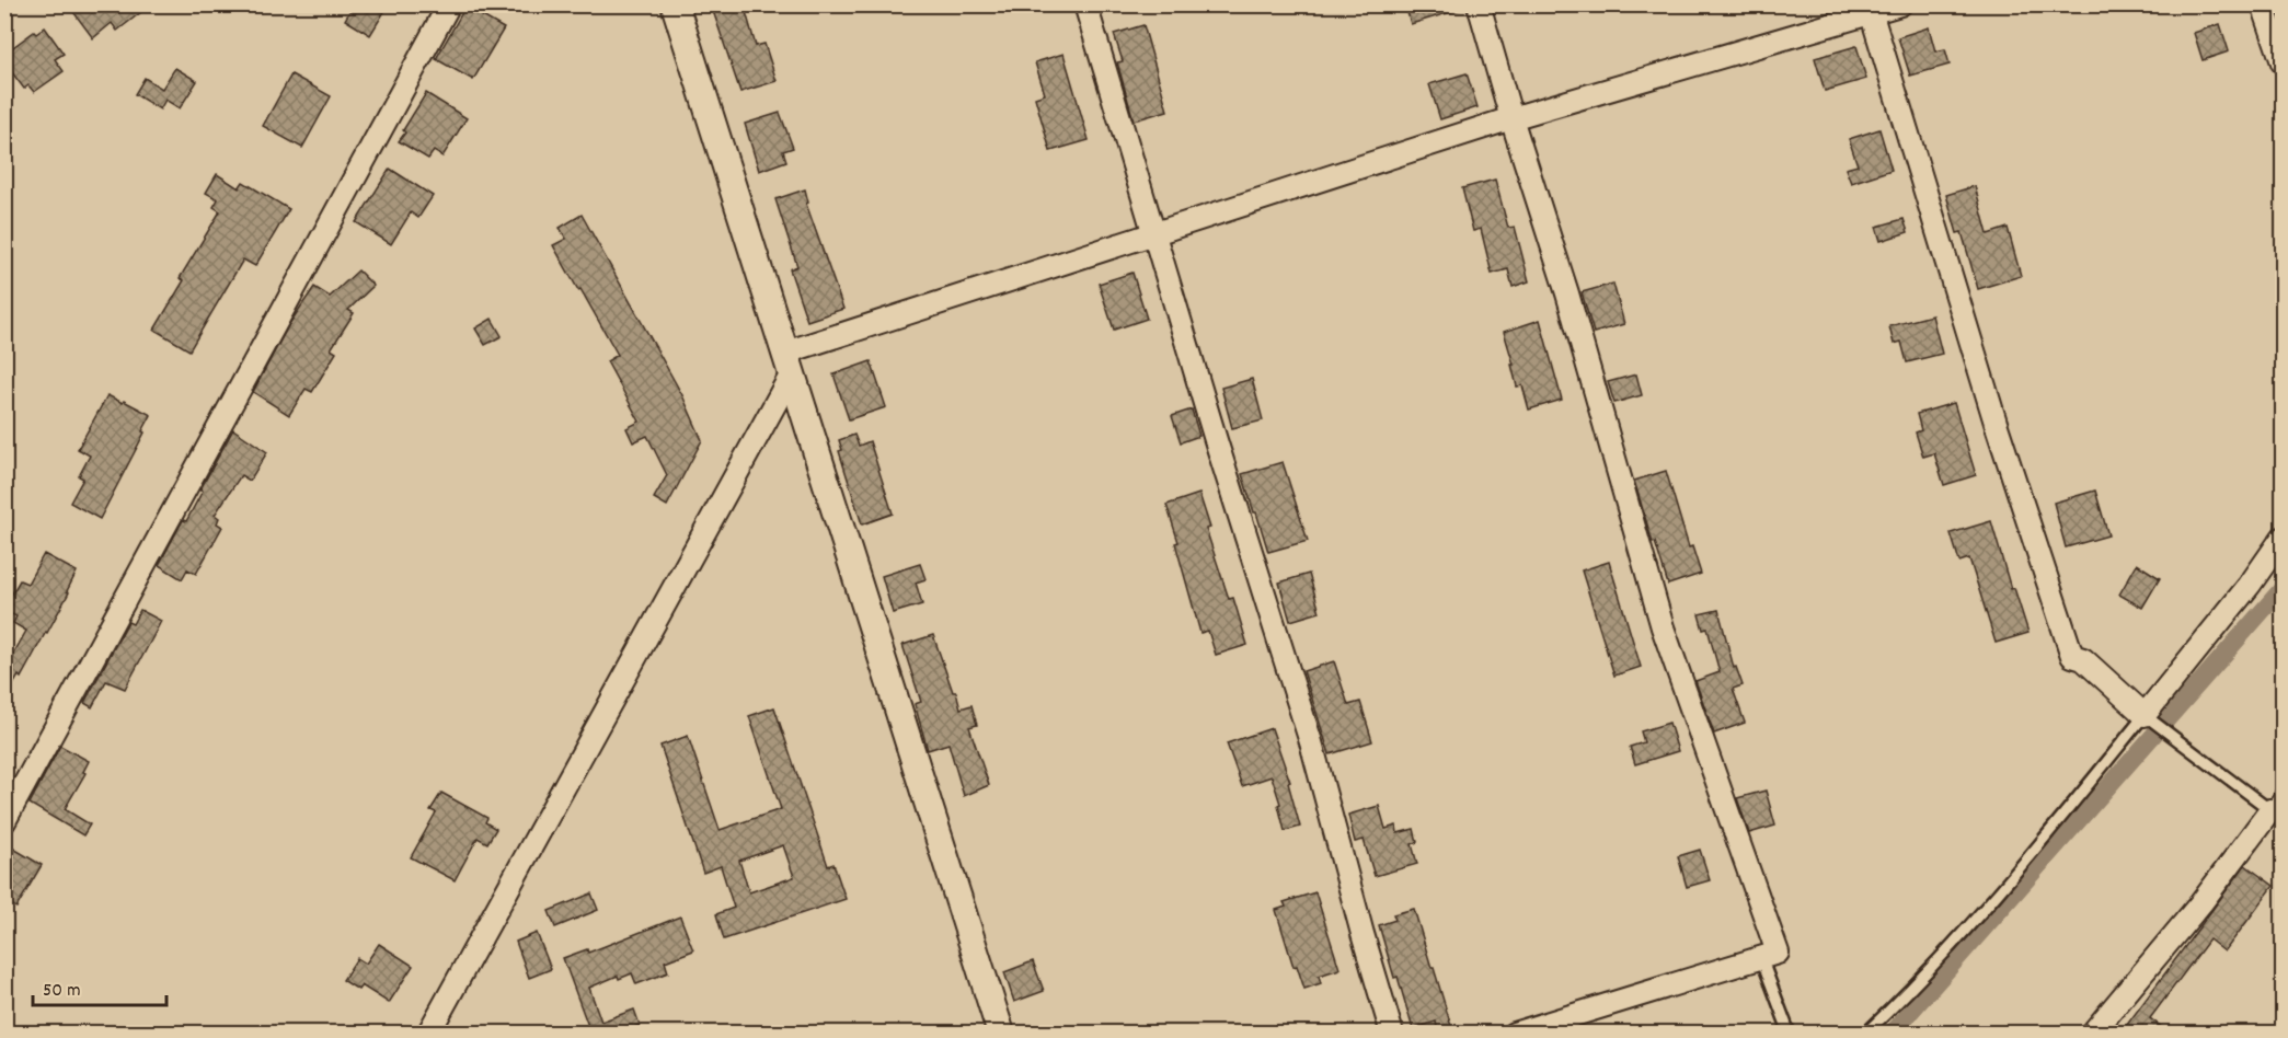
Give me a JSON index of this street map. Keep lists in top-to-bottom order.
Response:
{
  "scale_bar": "50 m"
}
